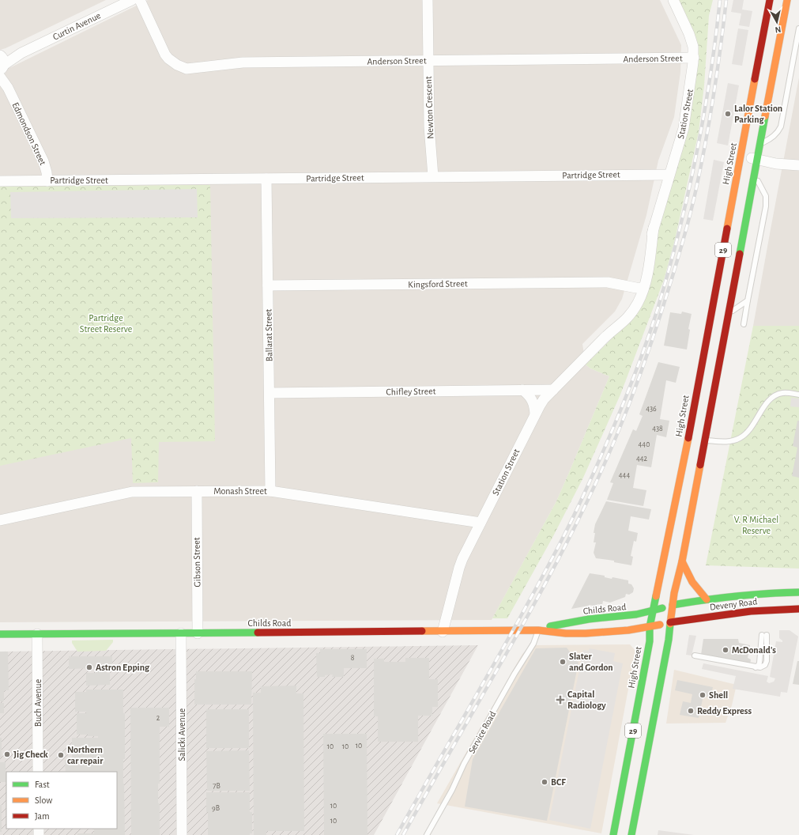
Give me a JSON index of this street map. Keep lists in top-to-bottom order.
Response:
{
  "streets": {
    "main road": [
      "High Street",
      "29",
      "Deveny Road",
      "Childs Road"
    ],
    "street": [
      "Curtin Avenue",
      "Anderson Street",
      "Newton Crescent",
      "Station Street",
      "Edmondson Street",
      "Partridge Street",
      "Kingsford Street",
      "Ballarat Street",
      "Chifley Street",
      "Monash Street",
      "Gibson Street",
      "Buch Avenue",
      "Salicki Avenue"
    ],
    "lane": ["Service Road"]
  },
  "crossings": [
    ["Curtin Avenue", "Edmondson Street"],
    ["Anderson Street", "Newton Crescent"],
    ["Anderson Street", "Station Street"],
    ["Newton Crescent", "Partridge Street"],
    ["Station Street", "Partridge Street"],
    ["Station Street", "Kingsford Street"],
    ["Station Street", "Chifley Street"],
    ["Station Street", "Monash Street"],
    ["Station Street", "Childs Road"],
    ["Edmondson Street", "Partridge Street"],
    ["High Street", "Childs Road"],
    ["Partridge Street", "Ballarat Street"],
    ["29", "Deveny Road"],
    ["29", "Childs Road"],
    ["Kingsford Street", "Ballarat Street"],
    ["Ballarat Street", "Chifley Street"],
    ["Ballarat Street", "Monash Street"],
    ["Monash Street", "Gibson Street"],
    ["Gibson Street", "Childs Road"],
    ["Deveny Road", "Childs Road"],
    ["Childs Road", "Buch Avenue"],
    ["Childs Road", "Service Road"],
    ["Childs Road", "Salicki Avenue"]
  ],
  "parks": ["Partridge Street Reserve", "V. R Michael Reserve"],
  "places": {
    "other": [
      "Lalor Station Parking",
      "McDonald's",
      "Slater and Gordon",
      "Astron Epping",
      "Shell",
      "Reddy Express",
      "Jig Check",
      "Northern car repair",
      "BCF"
    ],
    "health": ["Capital Radiology"]
  },
  "house_numbers": [
    "436",
    "438",
    "440",
    "442",
    "444",
    "8",
    "2",
    "10",
    "10",
    "10",
    "7B",
    "10",
    "9B",
    "10"
  ],
  "legend": ["Fast", "Slow", "Jam"],
  "north": "bottom"
}
